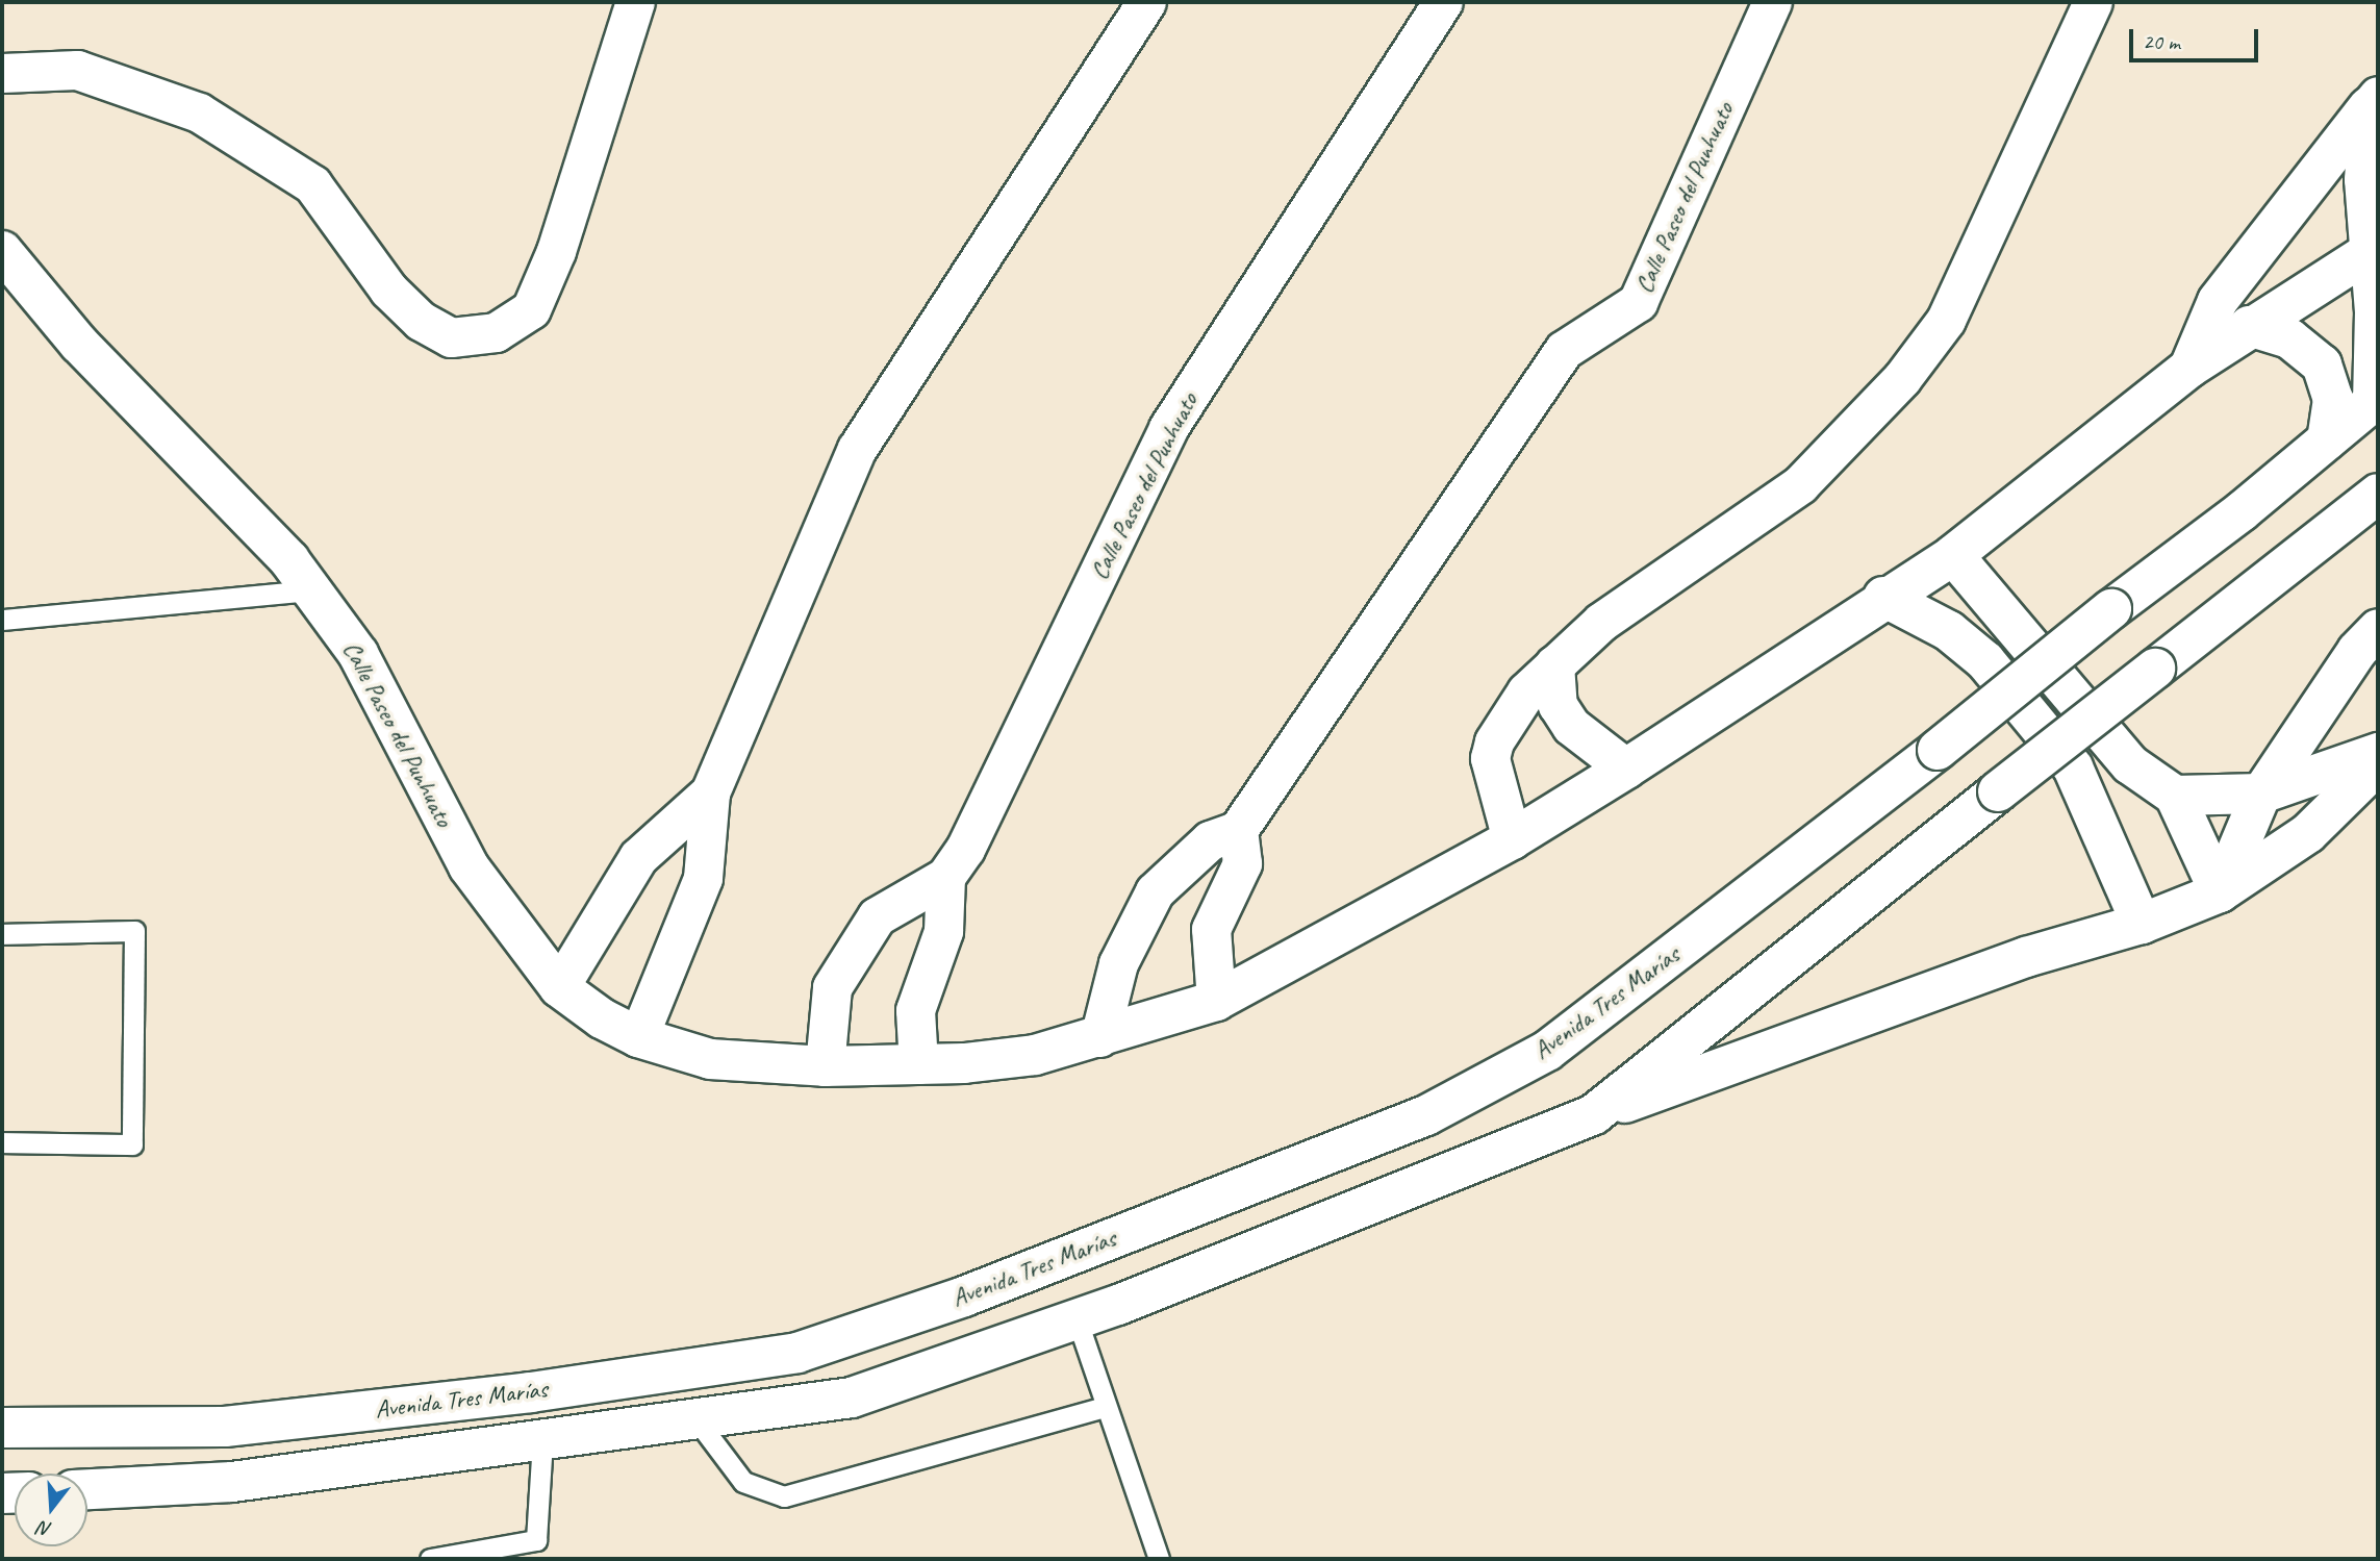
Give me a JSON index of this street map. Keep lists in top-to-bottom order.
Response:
{
  "streets": {
    "main road": ["Calle Paseo del Punhuato", "Avenida Tres Marías"]
  },
  "scale_bar": "20 m",
  "north": "bottom"
}
